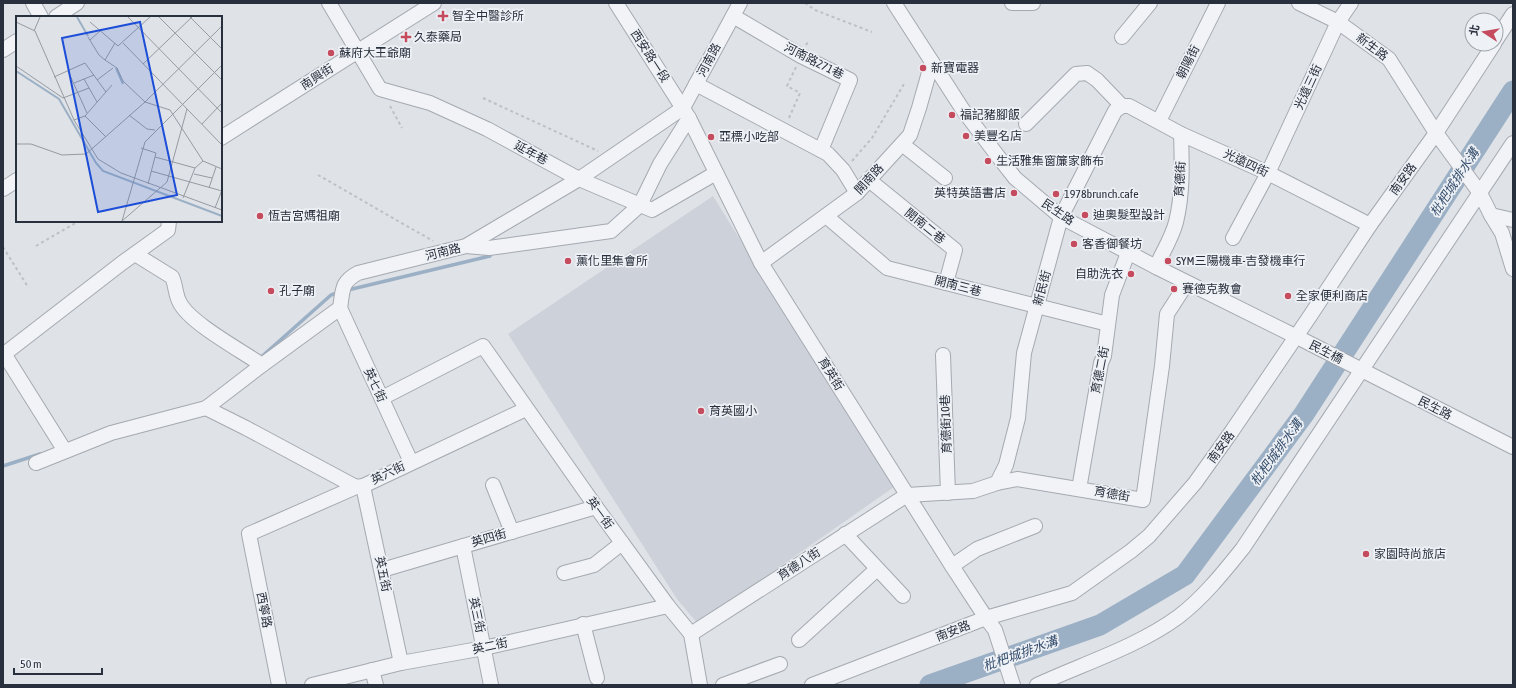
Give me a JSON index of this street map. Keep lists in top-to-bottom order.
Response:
{
  "streets": {
    "street": [
      "新生路",
      "西安路一段",
      "河南路",
      "河南路271巷",
      "朝陽街",
      "南興街",
      "光遠三街",
      "延年巷",
      "光遠四街",
      "開南路",
      "育德街",
      "南安路",
      "民生路",
      "開南二巷",
      "開南三巷",
      "新民街",
      "民生橋",
      "育德二街",
      "育英街",
      "英七街",
      "育德街10巷",
      "英六街",
      "英一街",
      "英四街",
      "育德八街",
      "英五街",
      "西寧路",
      "英三街",
      "英二街"
    ]
  },
  "crossings": [
    ["新生路", "光遠三街"],
    ["新生路", "南安路"],
    ["西安路一段", "河南路"],
    ["西安路一段", "育英街"],
    ["河南路", "河南路271巷"],
    ["河南路", "延年巷"],
    ["河南路", "育英街"],
    ["河南路", "英七街"],
    ["朝陽街", "光遠四街"],
    ["光遠三街", "光遠四街"],
    ["延年巷", "育英街"],
    ["光遠四街", "育德街"],
    ["光遠四街", "南安路"],
    ["光遠四街", "新民街"],
    ["開南路", "民生路"],
    ["開南路", "開南二巷"],
    ["開南路", "開南三巷"],
    ["開南路", "育英街"],
    ["育德街", "民生路"],
    ["育德街", "新民街"],
    ["育德街", "育德二街"],
    ["育德街", "育英街"],
    ["育德街", "育德街10巷"],
    ["育德街", "育德八街"],
    ["南安路", "民生路"],
    ["南安路", "民生橋"],
    ["南安路", "育英街"],
    ["民生路", "新民街"],
    ["民生路", "民生橋"],
    ["民生路", "育德二街"],
    ["開南二巷", "開南三巷"],
    ["開南三巷", "新民街"],
    ["開南三巷", "育德二街"],
    ["育英街", "育德八街"],
    ["英七街", "英六街"],
    ["英七街", "英一街"],
    ["英六街", "英一街"],
    ["英六街", "英五街"],
    ["英六街", "西寧路"],
    ["英一街", "英四街"],
    ["英一街", "育德八街"],
    ["英一街", "英二街"],
    ["英四街", "英五街"],
    ["英四街", "英三街"],
    ["英五街", "英二街"],
    ["英三街", "英二街"]
  ],
  "water": ["枇杷城排水溝"],
  "places": {
    "health": ["智全中醫診所", "久泰藥局"],
    "other": [
      "蘇府大王爺廟",
      "新寶電器",
      "福記豬腳飯",
      "美豐名店",
      "亞標小吃部",
      "生活雅集窗簾家飾布",
      "英特英語書店",
      "1978brunch.cafe",
      "迪奧髮型設計",
      "恆吉宮媽祖廟",
      "客香御餐坊",
      "薰化里集會所",
      "SYM三陽機車-吉發機車行",
      "自助洗衣",
      "賽德克教會",
      "孔子廟",
      "全家便利商店",
      "育英國小",
      "家園時尚旅店"
    ]
  },
  "scale_bar": "50 m",
  "north": "left"
}
